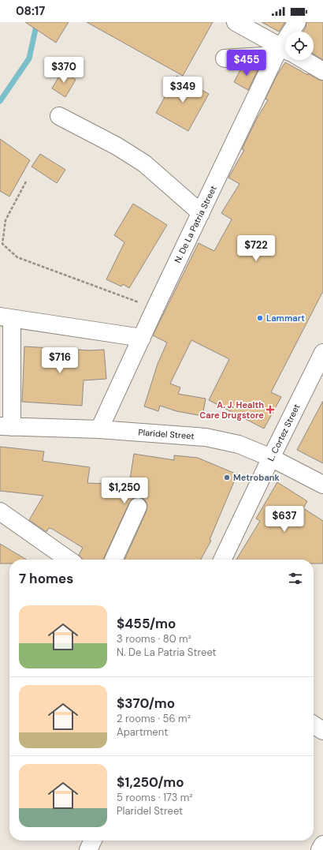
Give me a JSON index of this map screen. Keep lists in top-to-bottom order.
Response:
{
  "streets": {
    "street": ["N. De La Patria Street", "L. Cortez Street", "Plaridel Street"]
  },
  "crossings": [
    ["N. De La Patria Street", "Plaridel Street"],
    ["L. Cortez Street", "Plaridel Street"]
  ],
  "places": {
    "other": ["Lammart", "Metrobank"],
    "health": ["A. J. Health Care Drugstore"]
  },
  "page": {
    "status": "08:17",
    "price": [
      "$455",
      "$370",
      "$349",
      "$722",
      "$716",
      "$1,250",
      "$637"
    ],
    "heading": "7 homes",
    "list": [
      {
        "name": "$455/mo",
        "note": "3 rooms · 80 m² · N. De La Patria Street"
      },
      {
        "name": "$370/mo",
        "note": "2 rooms · 56 m² · Apartment"
      },
      {
        "name": "$1,250/mo",
        "note": "5 rooms · 173 m² · Plaridel Street"
      }
    ]
  }
}
